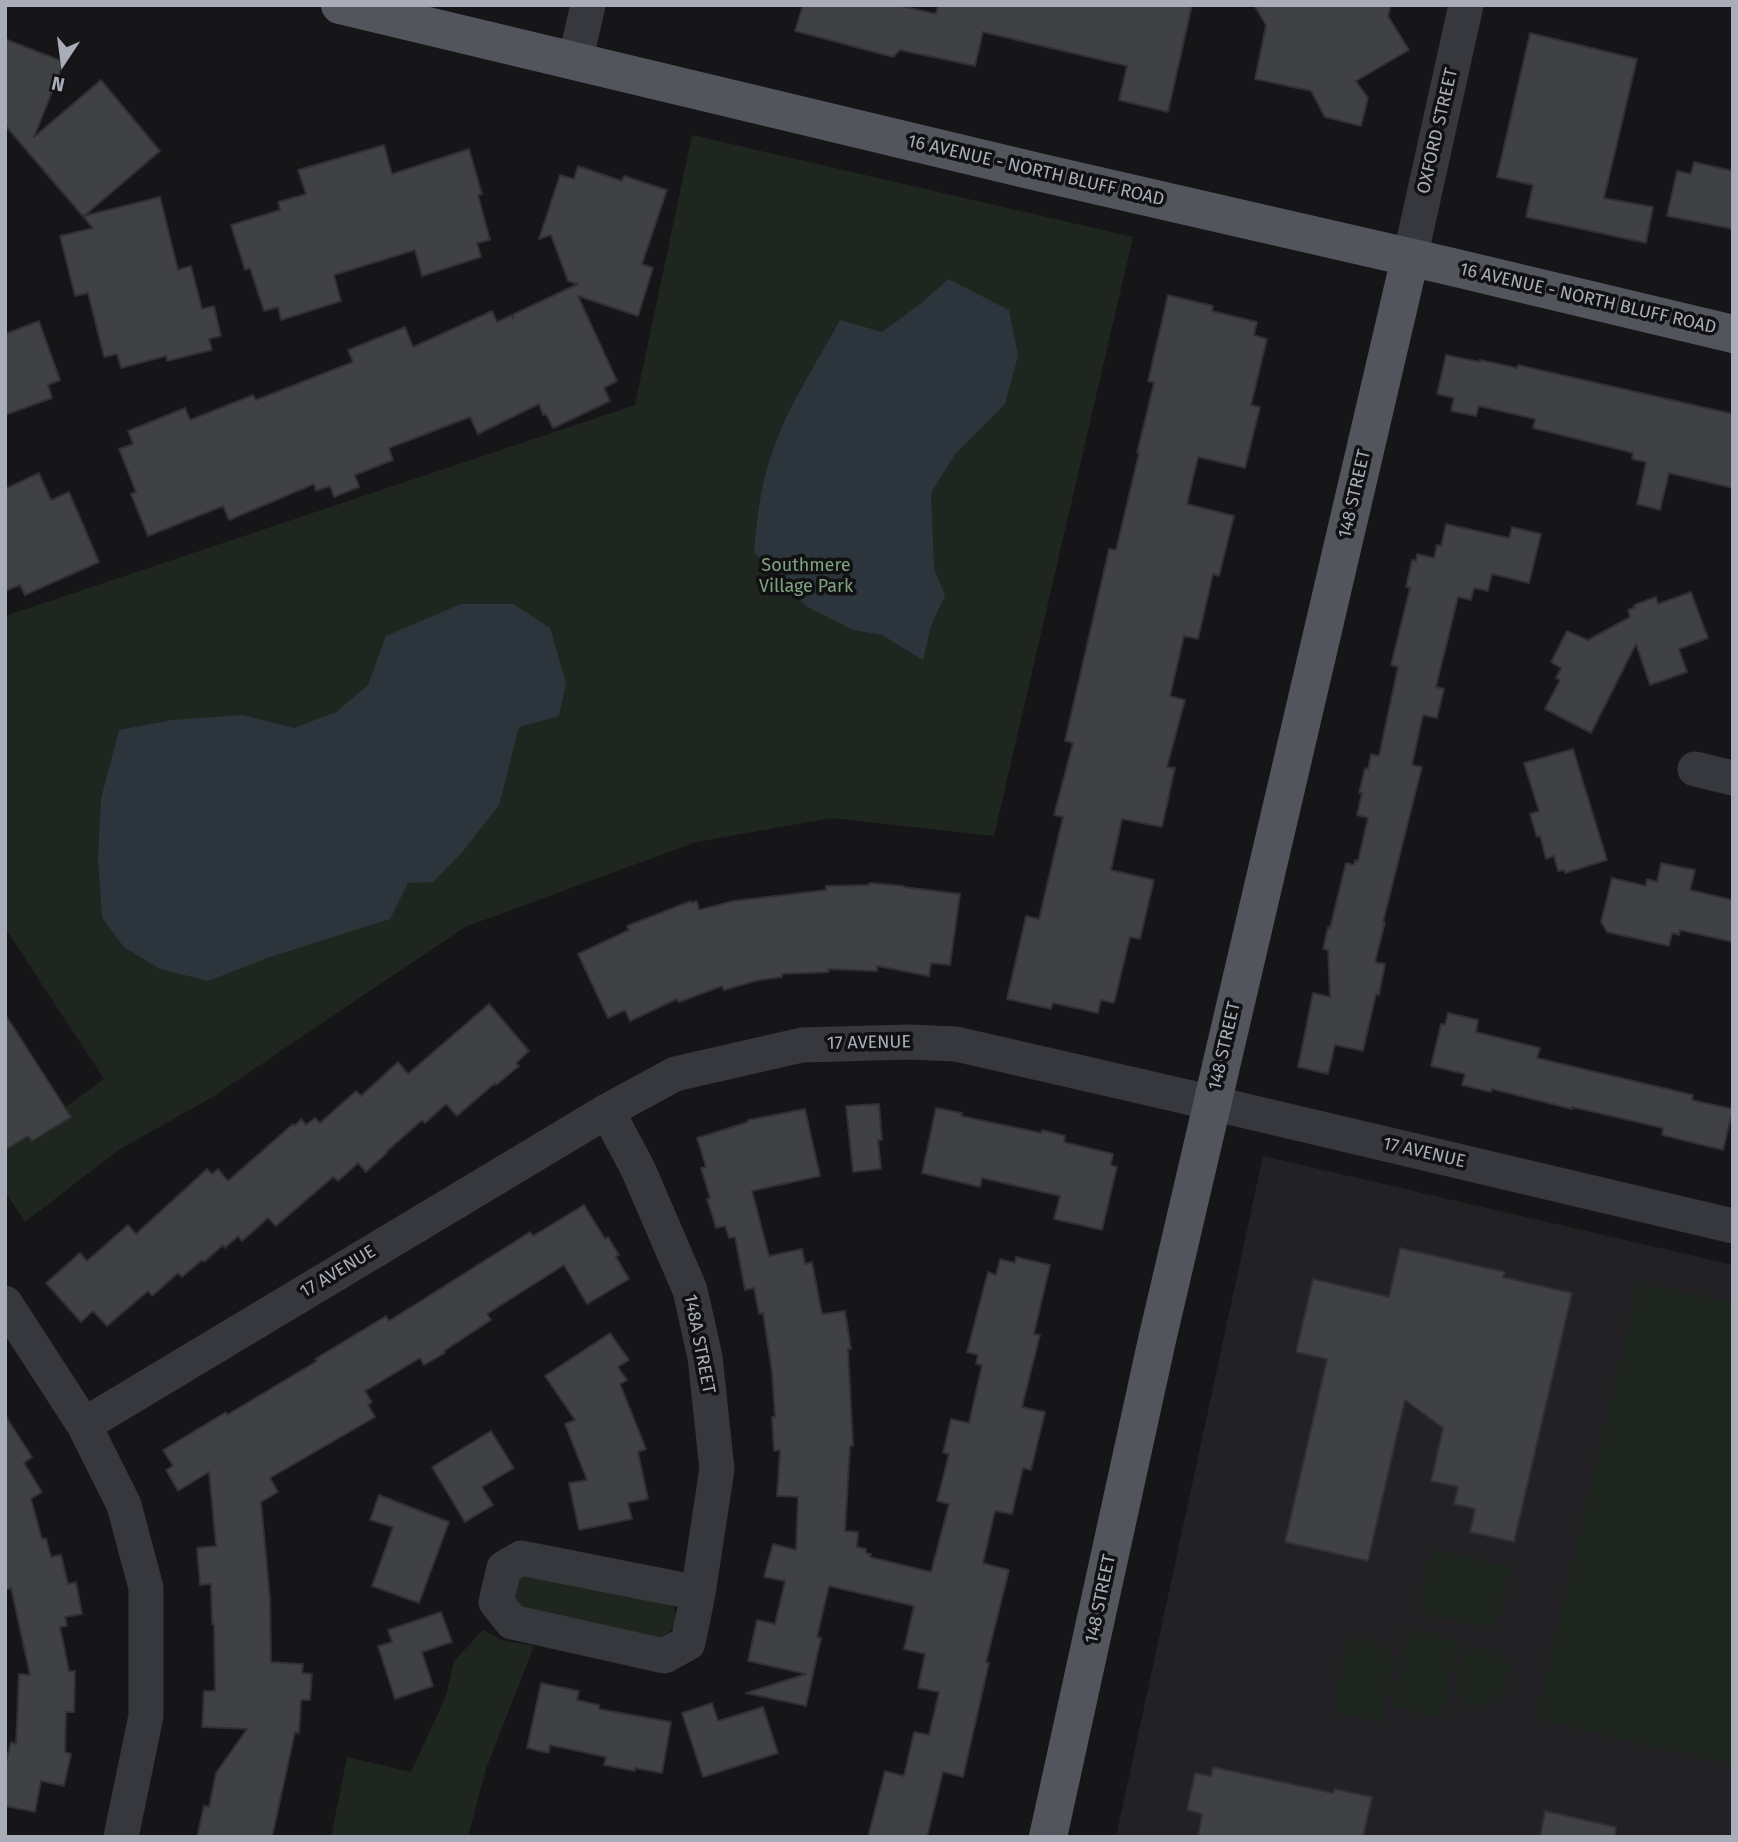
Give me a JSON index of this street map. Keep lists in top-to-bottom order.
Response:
{
  "streets": {
    "main road": ["16 AVENUE - NORTH BLUFF ROAD", "148 STREET"],
    "street": ["OXFORD STREET", "17 AVENUE", "148A STREET"]
  },
  "crossings": [
    ["OXFORD STREET", "16 AVENUE - NORTH BLUFF ROAD"],
    ["OXFORD STREET", "148 STREET"],
    ["16 AVENUE - NORTH BLUFF ROAD", "148 STREET"],
    ["148 STREET", "17 AVENUE"],
    ["17 AVENUE", "148A STREET"]
  ],
  "parks": ["Southmere Village Park"],
  "north": "bottom"
}
